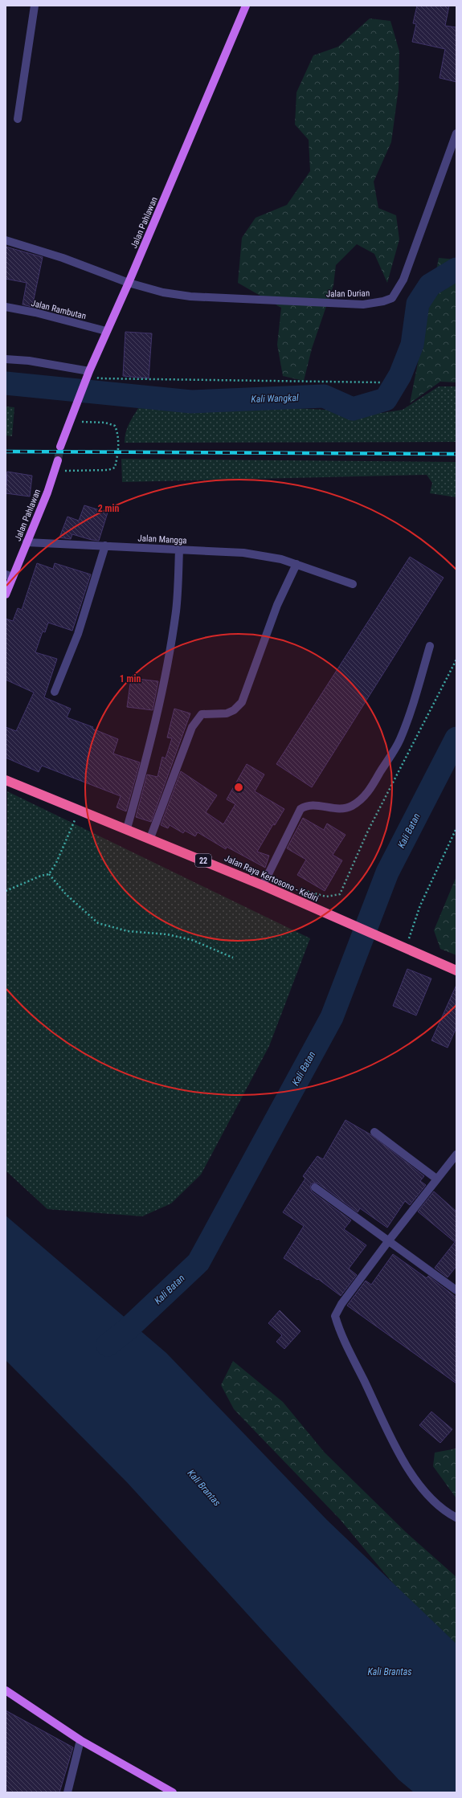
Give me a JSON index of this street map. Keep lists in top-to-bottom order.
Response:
{
  "streets": {
    "highway": ["22", "Jalan Raya Kertosono - Kediri"],
    "main road": ["Jalan Pahlawan"],
    "street": ["Jalan Durian", "Jalan Rambutan", "Jalan Mangga"]
  },
  "crossings": [
    ["Jalan Pahlawan", "Jalan Durian"],
    ["Jalan Pahlawan", "Jalan Rambutan"],
    ["Jalan Pahlawan", "Jalan Mangga"]
  ],
  "water": ["Kali Wangkal", "Kali Batan", "Kali Brantas"],
  "rings": ["2 min", "1 min"]
}
